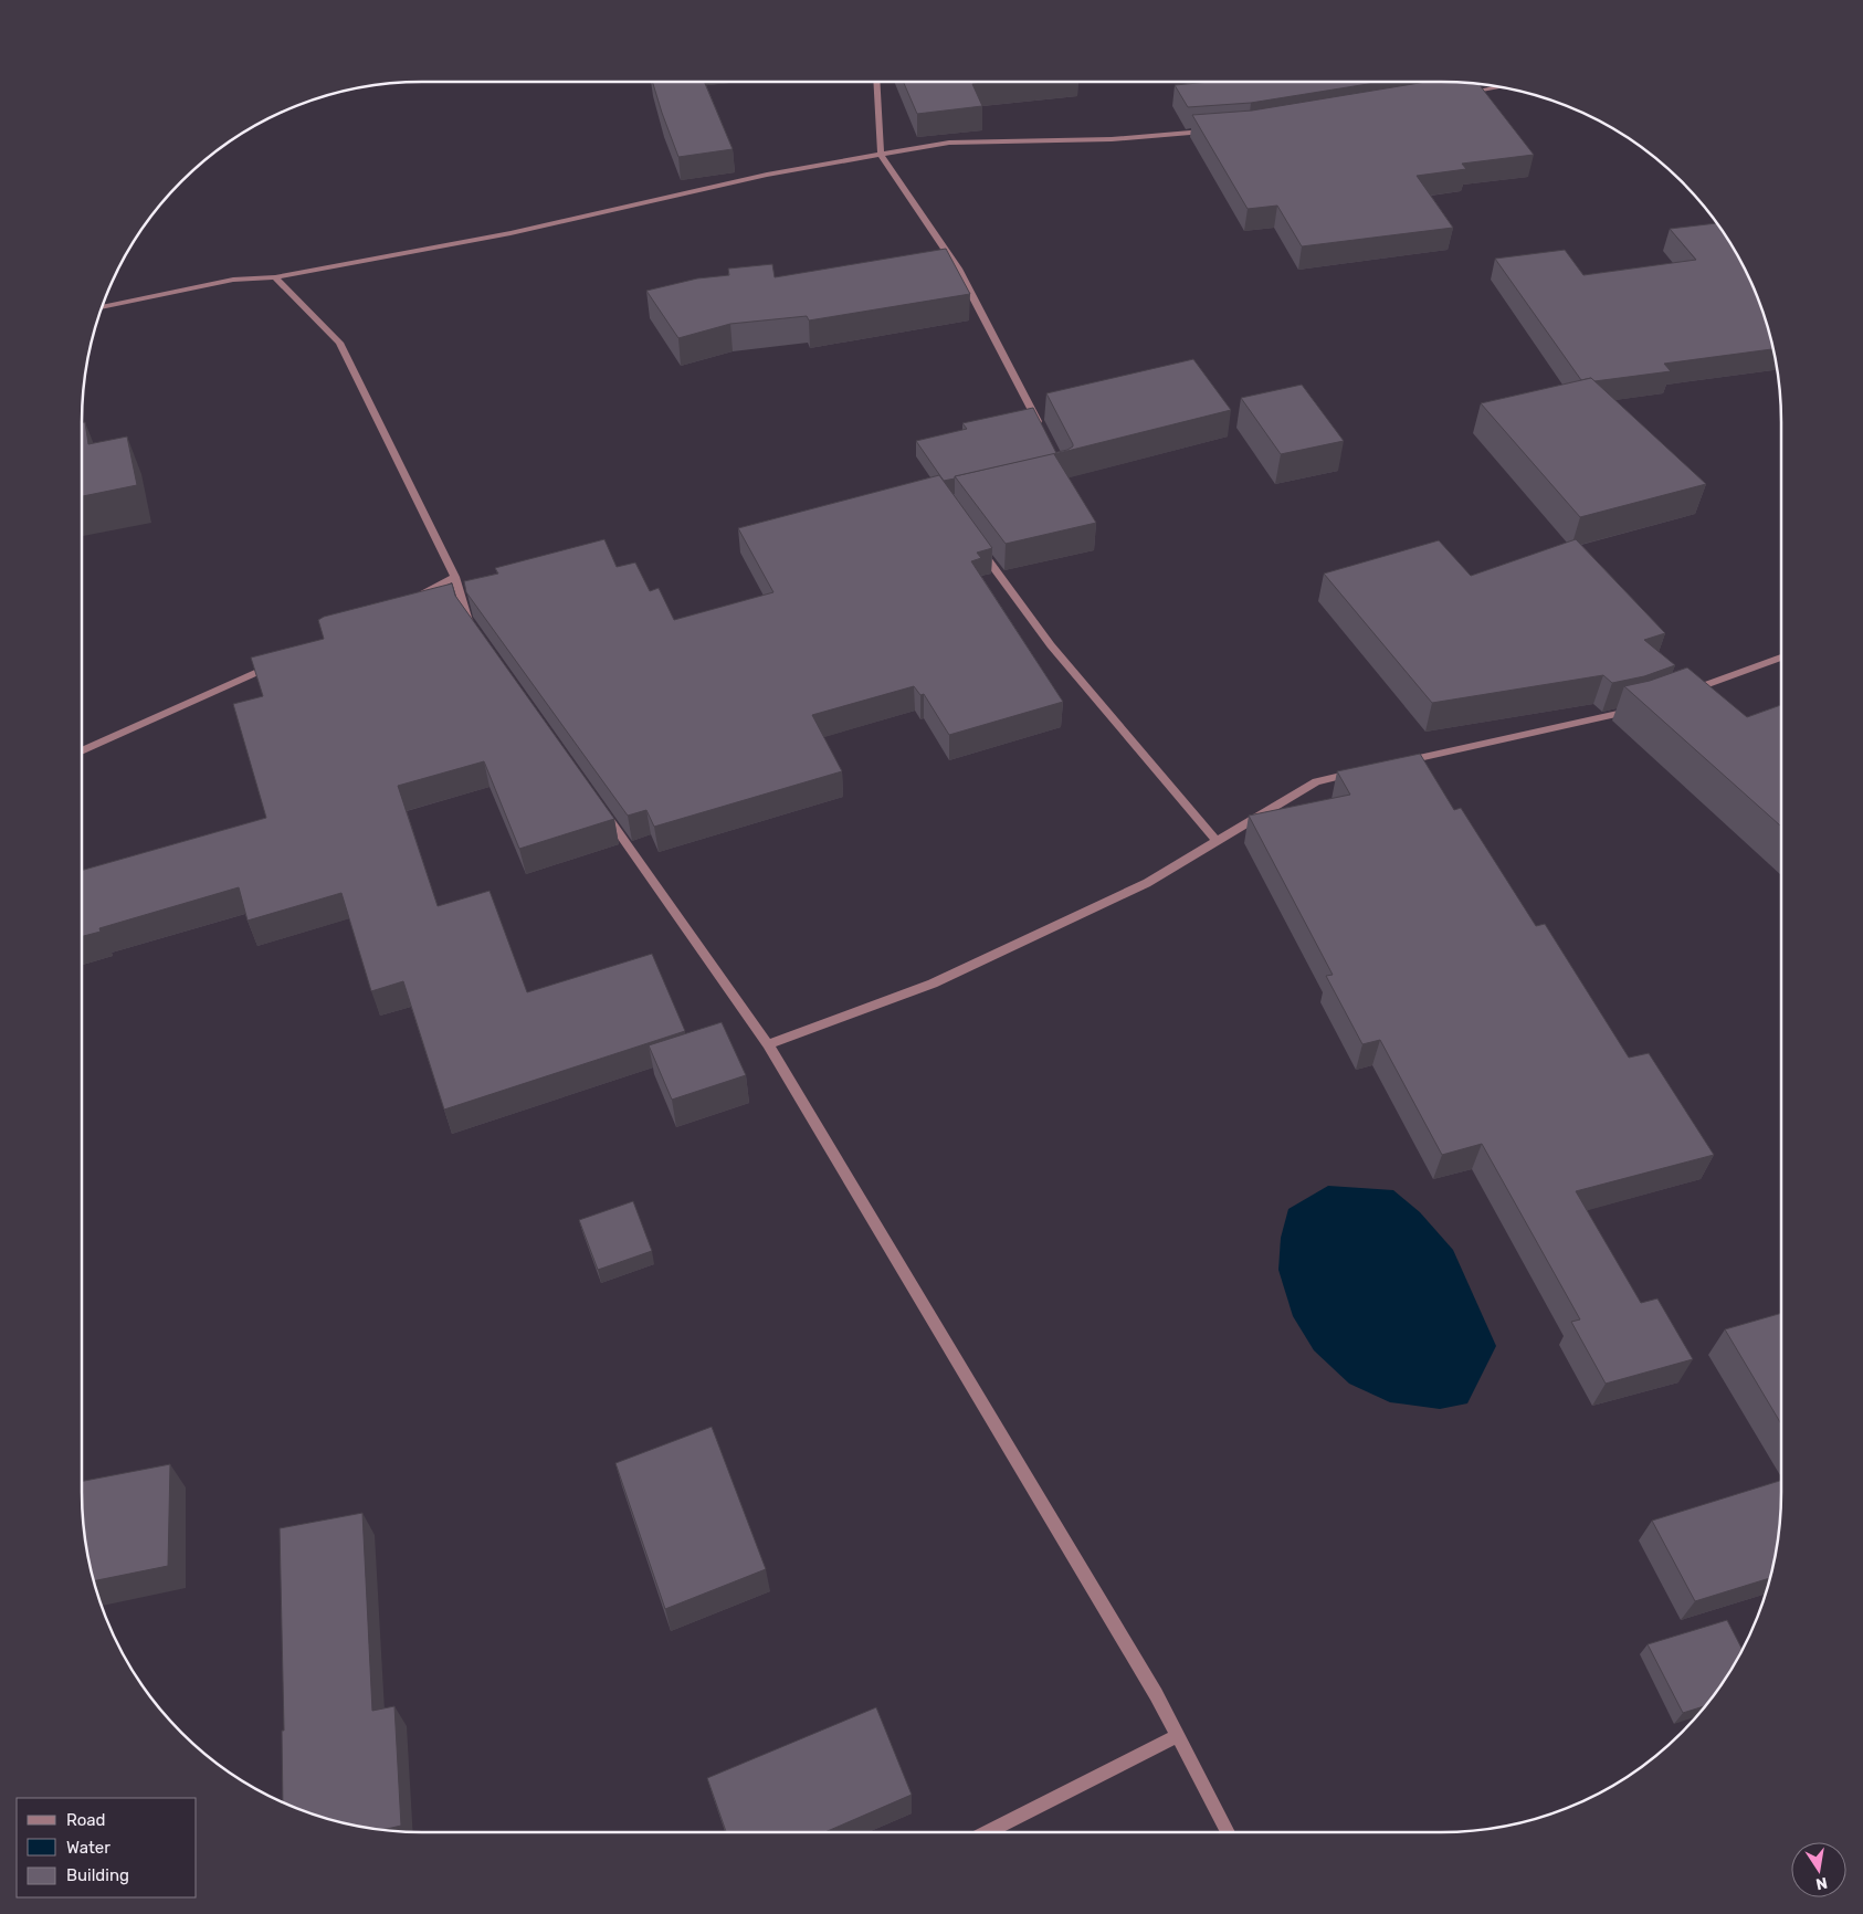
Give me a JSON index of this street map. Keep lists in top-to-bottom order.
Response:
{
  "legend": ["Road", "Water", "Building"],
  "north": "bottom"
}
